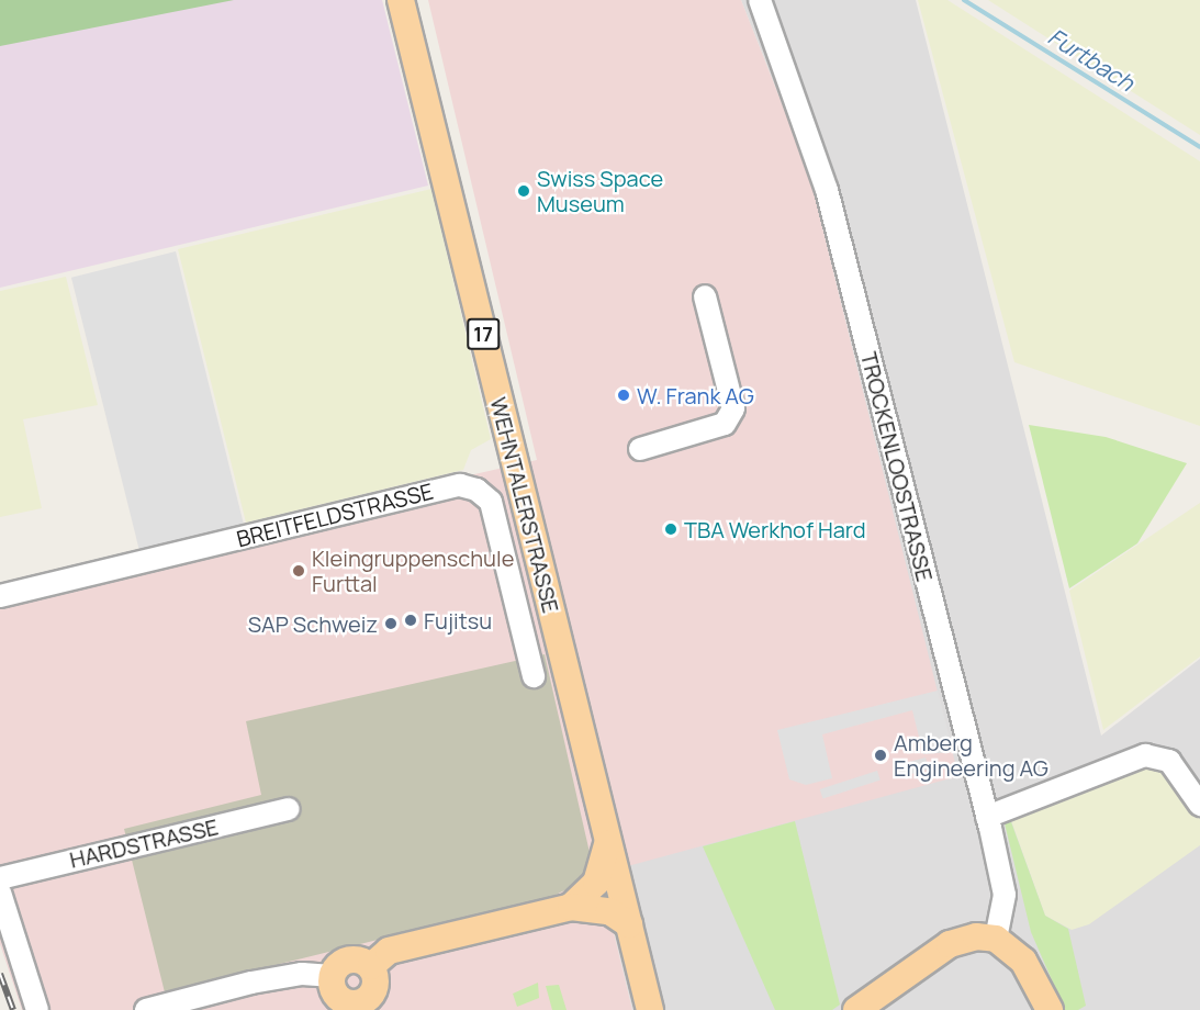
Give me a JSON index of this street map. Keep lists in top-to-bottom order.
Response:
{
  "streets": {
    "main road": ["17", "WEHNTALERSTRASSE"],
    "street": ["TROCKENLOOSTRASSE", "BREITFELDSTRASSE", "HARDSTRASSE"]
  },
  "water": ["Furtbach"],
  "places": [
    "Swiss Space Museum",
    "W. Frank AG",
    "TBA Werkhof Hard",
    "Kleingruppenschule Furttal",
    "Fujitsu",
    "SAP Schweiz",
    "Amberg Engineering AG"
  ]
}
